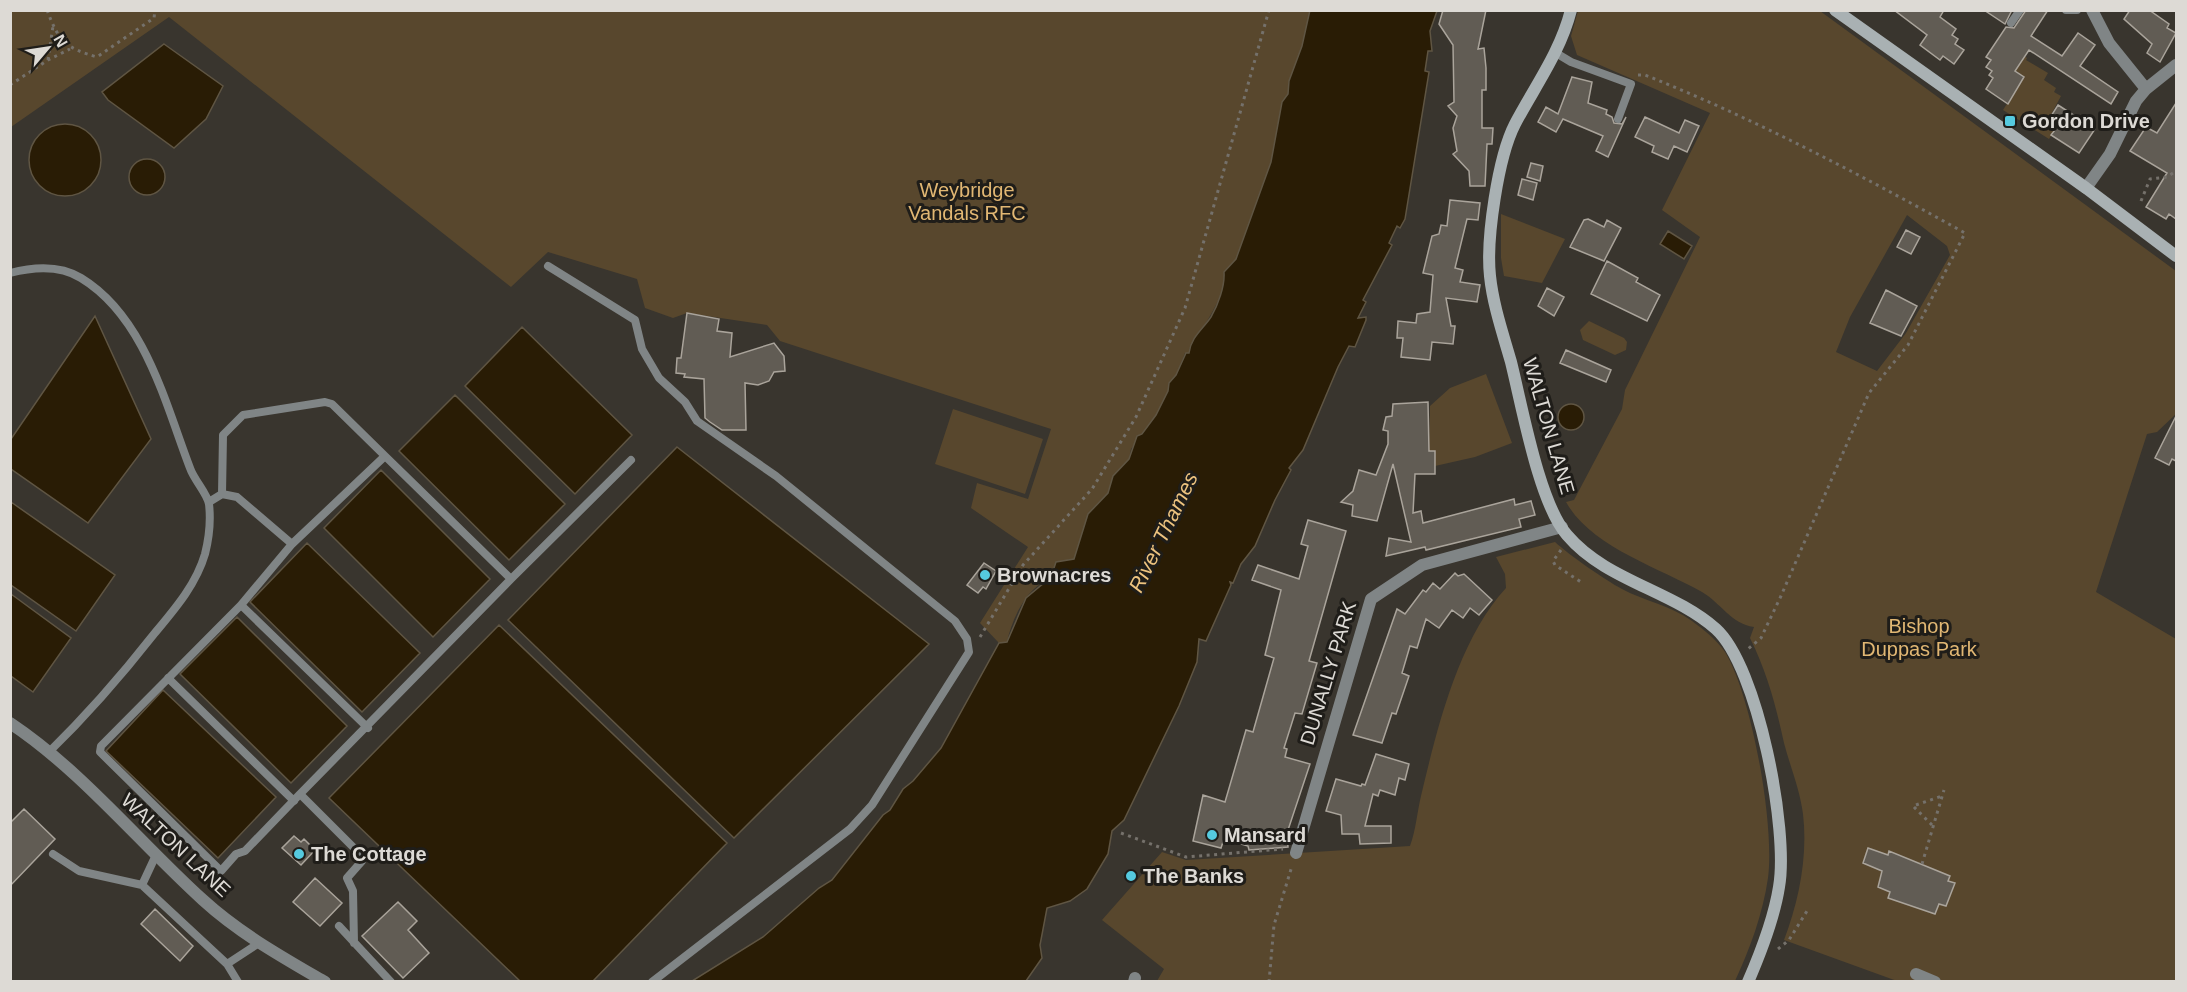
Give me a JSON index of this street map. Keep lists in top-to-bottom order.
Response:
{
  "streets": {
    "main road": ["WALTON LANE"],
    "street": ["DUNALLY PARK"]
  },
  "crossings": [
    ["WALTON LANE", "DUNALLY PARK"]
  ],
  "water": ["River Thames"],
  "parks": ["Weybridge Vandals RFC", "Bishop Duppas Park"],
  "places": {
    "transit": ["Gordon Drive"],
    "other": [
      "Brownacres",
      "Mansard",
      "The Cottage",
      "The Banks"
    ]
  },
  "north": "top right"
}
